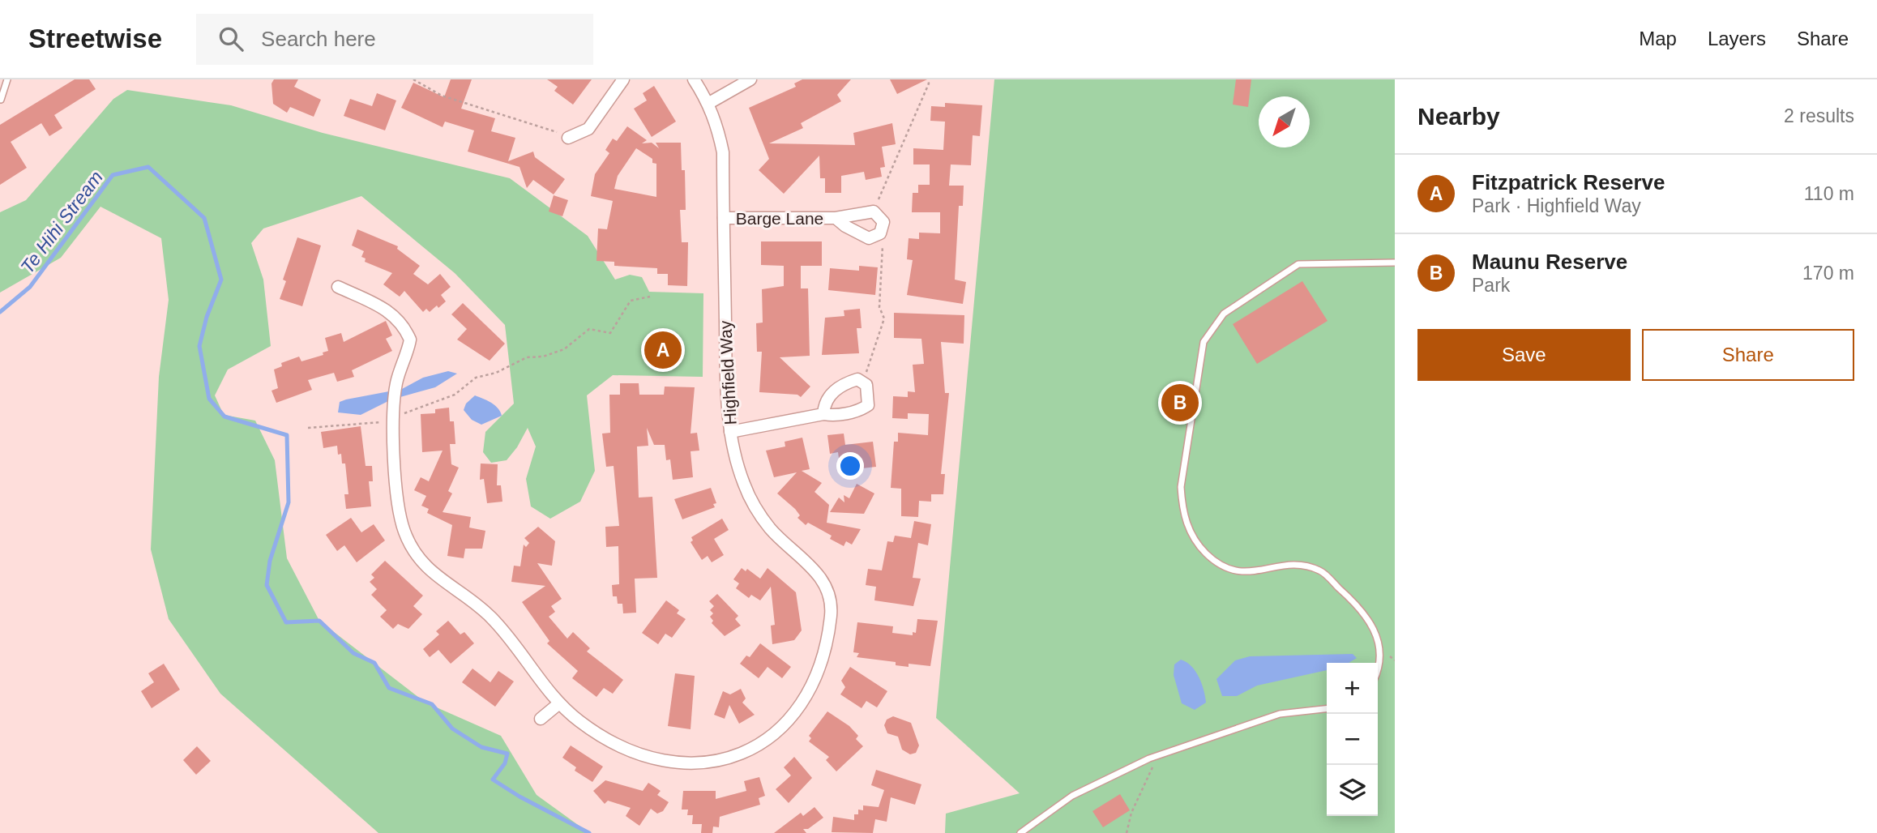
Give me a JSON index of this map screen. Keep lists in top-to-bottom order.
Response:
{
  "streets": {
    "street": ["Barge Lane", "Highfield Way"]
  },
  "crossings": [
    ["Barge Lane", "Highfield Way"]
  ],
  "water": ["Te Hihi Stream"],
  "north": "bottom left",
  "page": {
    "header": "Streetwise",
    "search": "Search here",
    "nav": ["Map", "Layers", "Share"],
    "heading": ["Nearby", "2 results"],
    "list": [
      {
        "mark": "A",
        "name": "Fitzpatrick Reserve",
        "note": "Park · Highfield Way",
        "value": "110 m"
      },
      {
        "mark": "B",
        "name": "Maunu Reserve",
        "note": "Park",
        "value": "170 m"
      }
    ],
    "buttons": ["Save", "Share"],
    "pins": ["A", "B"],
    "map_buttons": ["+", "−"]
  }
}
